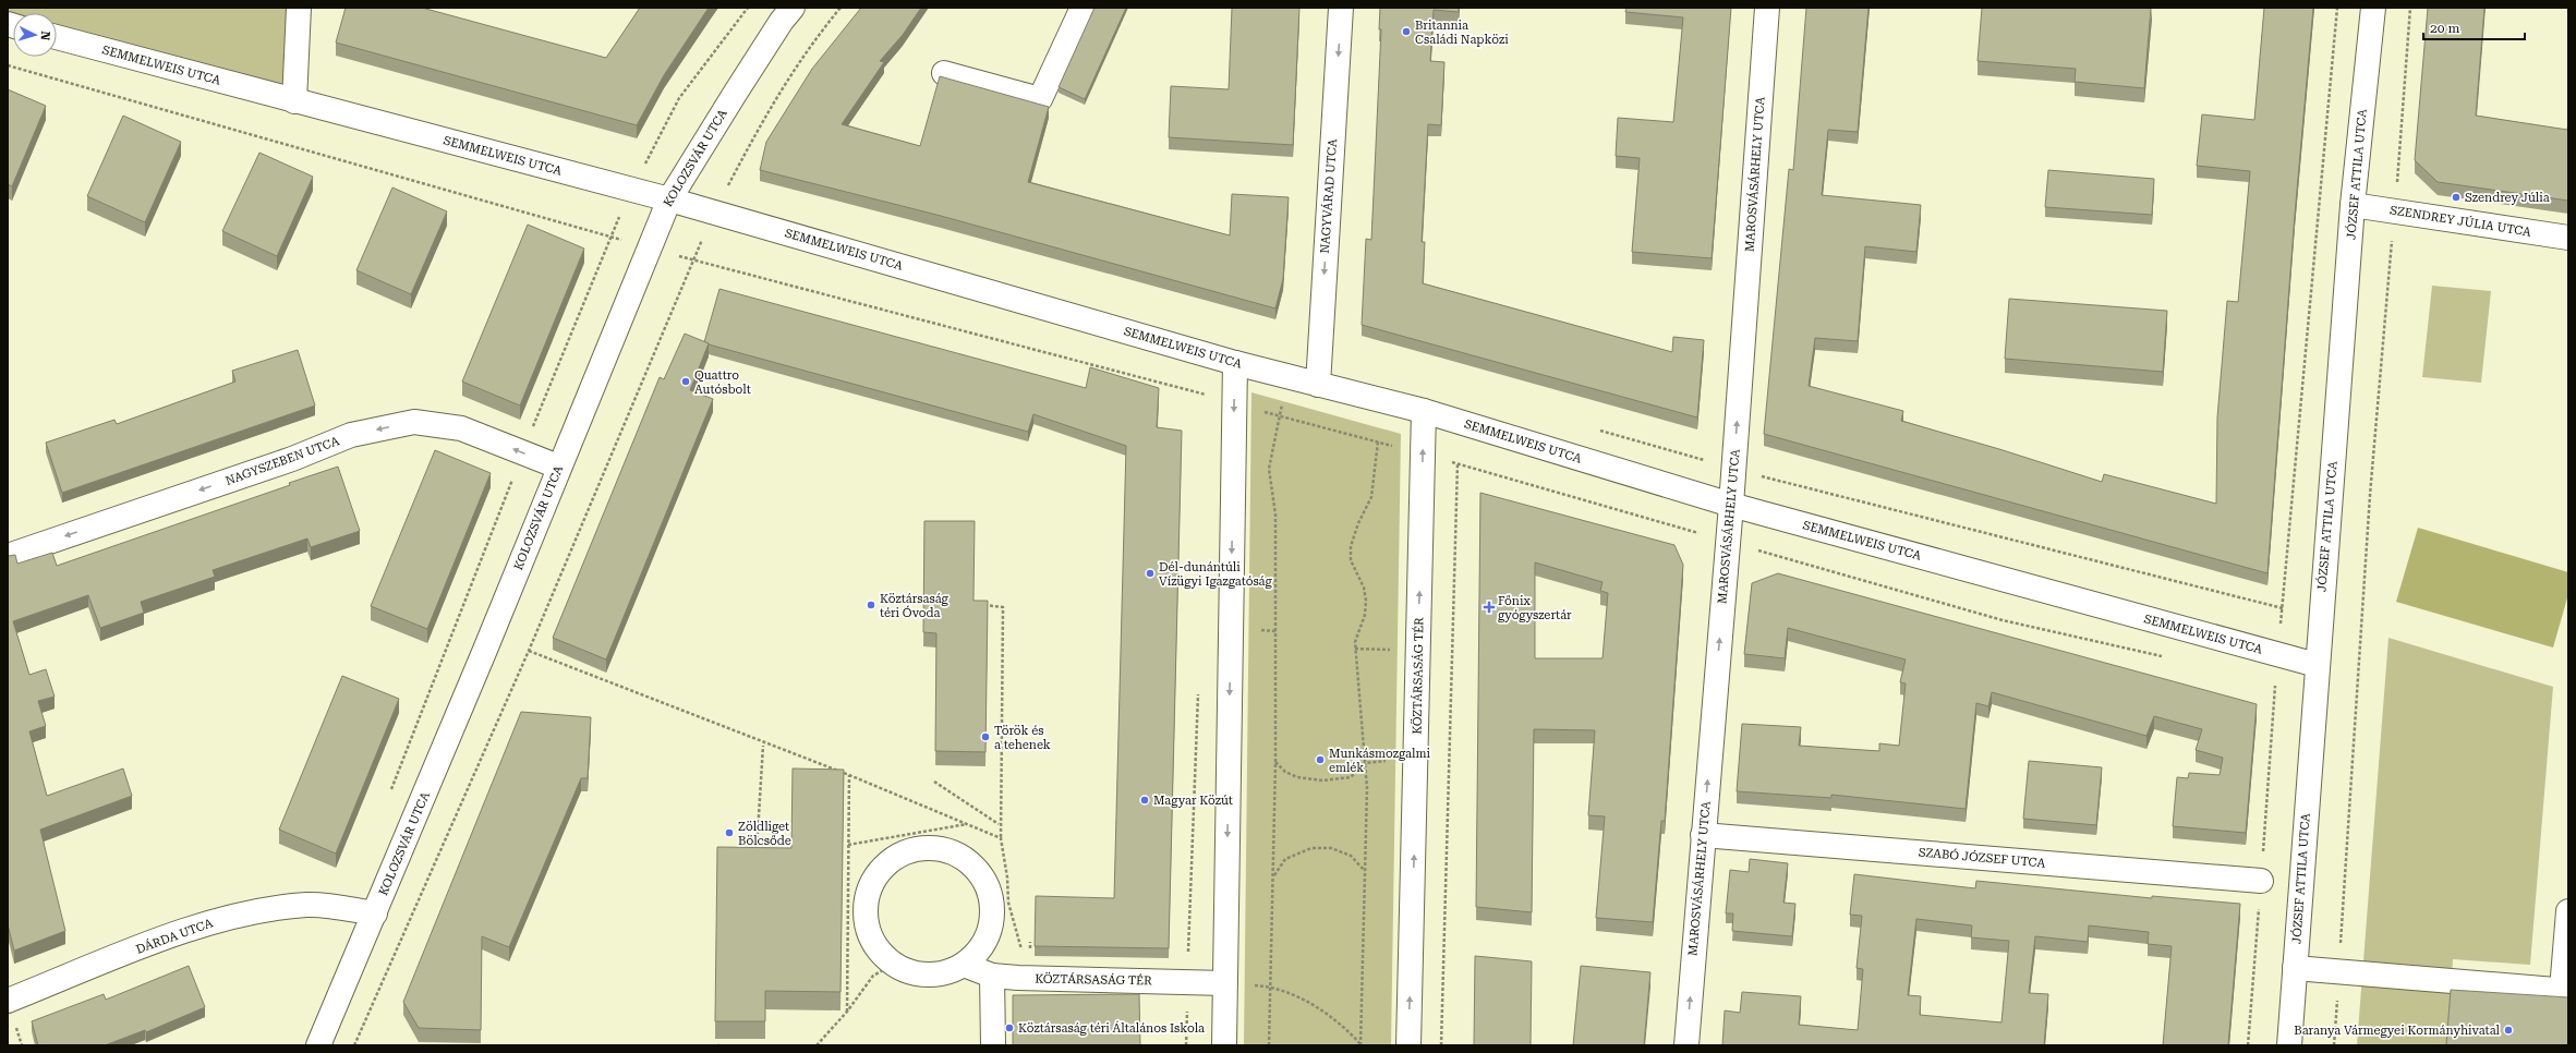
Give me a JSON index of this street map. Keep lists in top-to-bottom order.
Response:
{
  "streets": {
    "street": [
      "SEMMELWEIS UTCA",
      "KOLOZSVÁR UTCA",
      "MAROSVÁSÁRHELY UTCA",
      "JÓZSEF ATTILA UTCA",
      "NAGYVÁRAD UTCA",
      "SZENDREY JÚLIA UTCA",
      "NAGYSZEBEN UTCA",
      "KÖZTÁRSASÁG TÉR",
      "SZABÓ JÓZSEF UTCA",
      "DÁRDA UTCA"
    ]
  },
  "crossings": [
    ["SEMMELWEIS UTCA", "KOLOZSVÁR UTCA"],
    ["SEMMELWEIS UTCA", "MAROSVÁSÁRHELY UTCA"],
    ["SEMMELWEIS UTCA", "JÓZSEF ATTILA UTCA"],
    ["SEMMELWEIS UTCA", "NAGYVÁRAD UTCA"],
    ["SEMMELWEIS UTCA", "KÖZTÁRSASÁG TÉR"],
    ["KOLOZSVÁR UTCA", "NAGYSZEBEN UTCA"],
    ["KOLOZSVÁR UTCA", "DÁRDA UTCA"],
    ["MAROSVÁSÁRHELY UTCA", "SZABÓ JÓZSEF UTCA"],
    ["JÓZSEF ATTILA UTCA", "SZENDREY JÚLIA UTCA"]
  ],
  "one_way": ["MAROSVÁSÁRHELY UTCA", "NAGYVÁRAD UTCA", "NAGYSZEBEN UTCA"],
  "places": {
    "other": [
      "Britannia Családi Napközi",
      "Szendrey Júlia",
      "Quattro Autósbolt",
      "Dél-dunántúli Vízügyi Igazgatóság",
      "Köztársaság téri Óvoda",
      "Török és a tehenek",
      "Munkásmozgalmi emlék",
      "Magyar Közút",
      "Zöldliget Bölcsőde",
      "Köztársaság téri Általános Iskola",
      "Baranya Vármegyei Kormányhivatal"
    ],
    "health": ["Főnix gyógyszertár"]
  },
  "scale_bar": "20 m",
  "north": "right"
}
